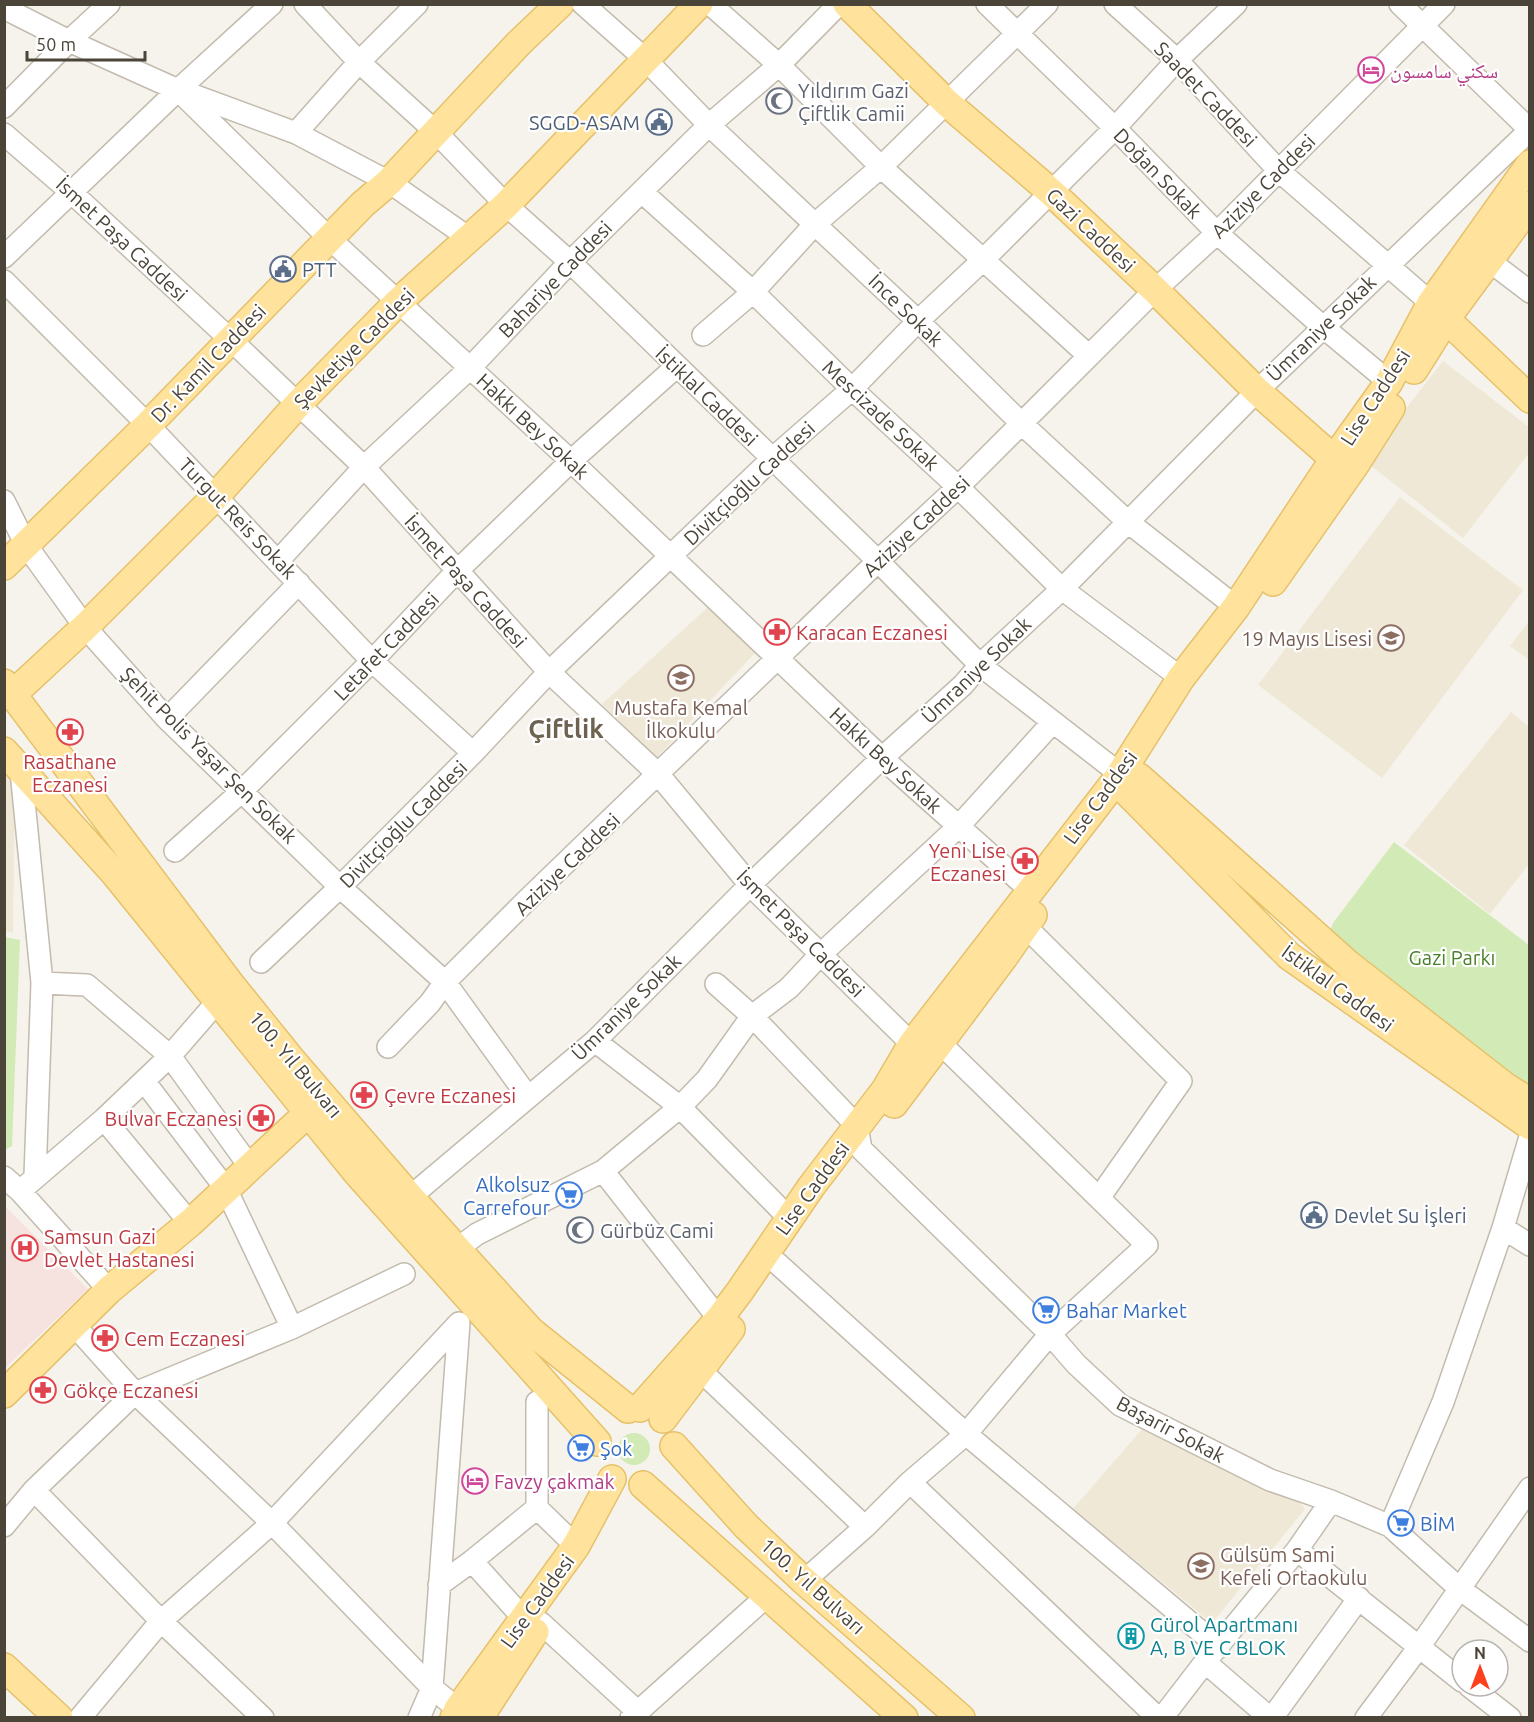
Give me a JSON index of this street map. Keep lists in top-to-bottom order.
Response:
{
  "streets": {
    "main road": [
      "Saadet Caddesi",
      "Gazi Caddesi",
      "Şevketiye Caddesi",
      "Dr. Kamil Caddesi",
      "İstiklal Caddesi",
      "Lise Caddesi",
      "100. Yıl Bulvarı"
    ],
    "street": [
      "Doğan Sokak",
      "Aziziye Caddesi",
      "İsmet Paşa Caddesi",
      "Bahariye Caddesi",
      "İnce Sokak",
      "Ümraniye Sokak",
      "Mescizade Sokak",
      "Hakkı Bey Sokak",
      "Divitçioğlu Caddesi",
      "Turgut Reis Sokak",
      "Letafet Caddesi",
      "Şehit Polis Yaşar Şen Sokak",
      "Başarir Sokak"
    ]
  },
  "crossings": [
    ["Saadet Caddesi", "Aziziye Caddesi"],
    ["Saadet Caddesi", "Ümraniye Sokak"],
    ["Saadet Caddesi", "Lise Caddesi"],
    ["Saadet Caddesi", "Divitçioğlu Caddesi"],
    ["Doğan Sokak", "Aziziye Caddesi"],
    ["Doğan Sokak", "Ümraniye Sokak"],
    ["Doğan Sokak", "Lise Caddesi"],
    ["Doğan Sokak", "Divitçioğlu Caddesi"],
    ["Aziziye Caddesi", "Gazi Caddesi"],
    ["Aziziye Caddesi", "İsmet Paşa Caddesi"],
    ["Aziziye Caddesi", "İnce Sokak"],
    ["Aziziye Caddesi", "İstiklal Caddesi"],
    ["Aziziye Caddesi", "Mescizade Sokak"],
    ["Aziziye Caddesi", "Hakkı Bey Sokak"],
    ["Aziziye Caddesi", "Şehit Polis Yaşar Şen Sokak"],
    ["Gazi Caddesi", "Ümraniye Sokak"],
    ["Gazi Caddesi", "Lise Caddesi"],
    ["Gazi Caddesi", "Divitçioğlu Caddesi"],
    ["İsmet Paşa Caddesi", "Bahariye Caddesi"],
    ["İsmet Paşa Caddesi", "Ümraniye Sokak"],
    ["İsmet Paşa Caddesi", "Şevketiye Caddesi"],
    ["İsmet Paşa Caddesi", "Dr. Kamil Caddesi"],
    ["İsmet Paşa Caddesi", "Lise Caddesi"],
    ["İsmet Paşa Caddesi", "Divitçioğlu Caddesi"],
    ["İsmet Paşa Caddesi", "Letafet Caddesi"],
    ["Bahariye Caddesi", "İnce Sokak"],
    ["Bahariye Caddesi", "İstiklal Caddesi"],
    ["Bahariye Caddesi", "Mescizade Sokak"],
    ["Bahariye Caddesi", "Hakkı Bey Sokak"],
    ["Bahariye Caddesi", "Turgut Reis Sokak"],
    ["İnce Sokak", "Ümraniye Sokak"],
    ["İnce Sokak", "Şevketiye Caddesi"],
    ["İnce Sokak", "Lise Caddesi"],
    ["İnce Sokak", "Divitçioğlu Caddesi"],
    ["Ümraniye Sokak", "İstiklal Caddesi"],
    ["Ümraniye Sokak", "Mescizade Sokak"],
    ["Ümraniye Sokak", "Hakkı Bey Sokak"],
    ["Ümraniye Sokak", "Şehit Polis Yaşar Şen Sokak"],
    ["Ümraniye Sokak", "100. Yıl Bulvarı"],
    ["Şevketiye Caddesi", "İstiklal Caddesi"],
    ["Şevketiye Caddesi", "Hakkı Bey Sokak"],
    ["Şevketiye Caddesi", "Turgut Reis Sokak"],
    ["Şevketiye Caddesi", "Şehit Polis Yaşar Şen Sokak"],
    ["Şevketiye Caddesi", "100. Yıl Bulvarı"],
    ["Dr. Kamil Caddesi", "İstiklal Caddesi"],
    ["Dr. Kamil Caddesi", "Hakkı Bey Sokak"],
    ["Dr. Kamil Caddesi", "Turgut Reis Sokak"],
    ["Dr. Kamil Caddesi", "Şehit Polis Yaşar Şen Sokak"],
    ["İstiklal Caddesi", "Lise Caddesi"],
    ["İstiklal Caddesi", "Divitçioğlu Caddesi"],
    ["İstiklal Caddesi", "Letafet Caddesi"],
    ["Lise Caddesi", "Mescizade Sokak"],
    ["Lise Caddesi", "Hakkı Bey Sokak"],
    ["Lise Caddesi", "100. Yıl Bulvarı"],
    ["Lise Caddesi", "Başarir Sokak"],
    ["Mescizade Sokak", "Divitçioğlu Caddesi"],
    ["Hakkı Bey Sokak", "Divitçioğlu Caddesi"],
    ["Hakkı Bey Sokak", "Letafet Caddesi"],
    ["Divitçioğlu Caddesi", "Turgut Reis Sokak"],
    ["Divitçioğlu Caddesi", "Şehit Polis Yaşar Şen Sokak"],
    ["Turgut Reis Sokak", "Letafet Caddesi"],
    ["Letafet Caddesi", "Şehit Polis Yaşar Şen Sokak"]
  ],
  "districts": ["Çiftlik"],
  "parks": ["Gazi Parkı"],
  "places": {
    "hotel": ["سكني سامسون", "Favzy çakmak"],
    "mosque": ["Yıldırım Gazi Çiftlik Camii", "Gürbüz Cami"],
    "public building": ["SGGD-ASAM", "PTT", "Devlet Su İşleri"],
    "pharmacy": [
      "Karacan Eczanesi",
      "Rasathane Eczanesi",
      "Yeni Lise Eczanesi",
      "Çevre Eczanesi",
      "Bulvar Eczanesi",
      "Cem Eczanesi",
      "Gökçe Eczanesi"
    ],
    "school or university": ["19 Mayıs Lisesi", "Mustafa Kemal İlkokulu", "Gülsüm Sami Kefeli Ortaokulu"],
    "supermarket": [
      "Alkolsuz Carrefour",
      "Bahar Market",
      "Şok",
      "BİM"
    ],
    "hospital": ["Samsun Gazi Devlet Hastanesi"],
    "building": ["Gürol Apartmanı A, B VE C BLOK"]
  },
  "scale_bar": "50 m",
  "north": "top"
}
